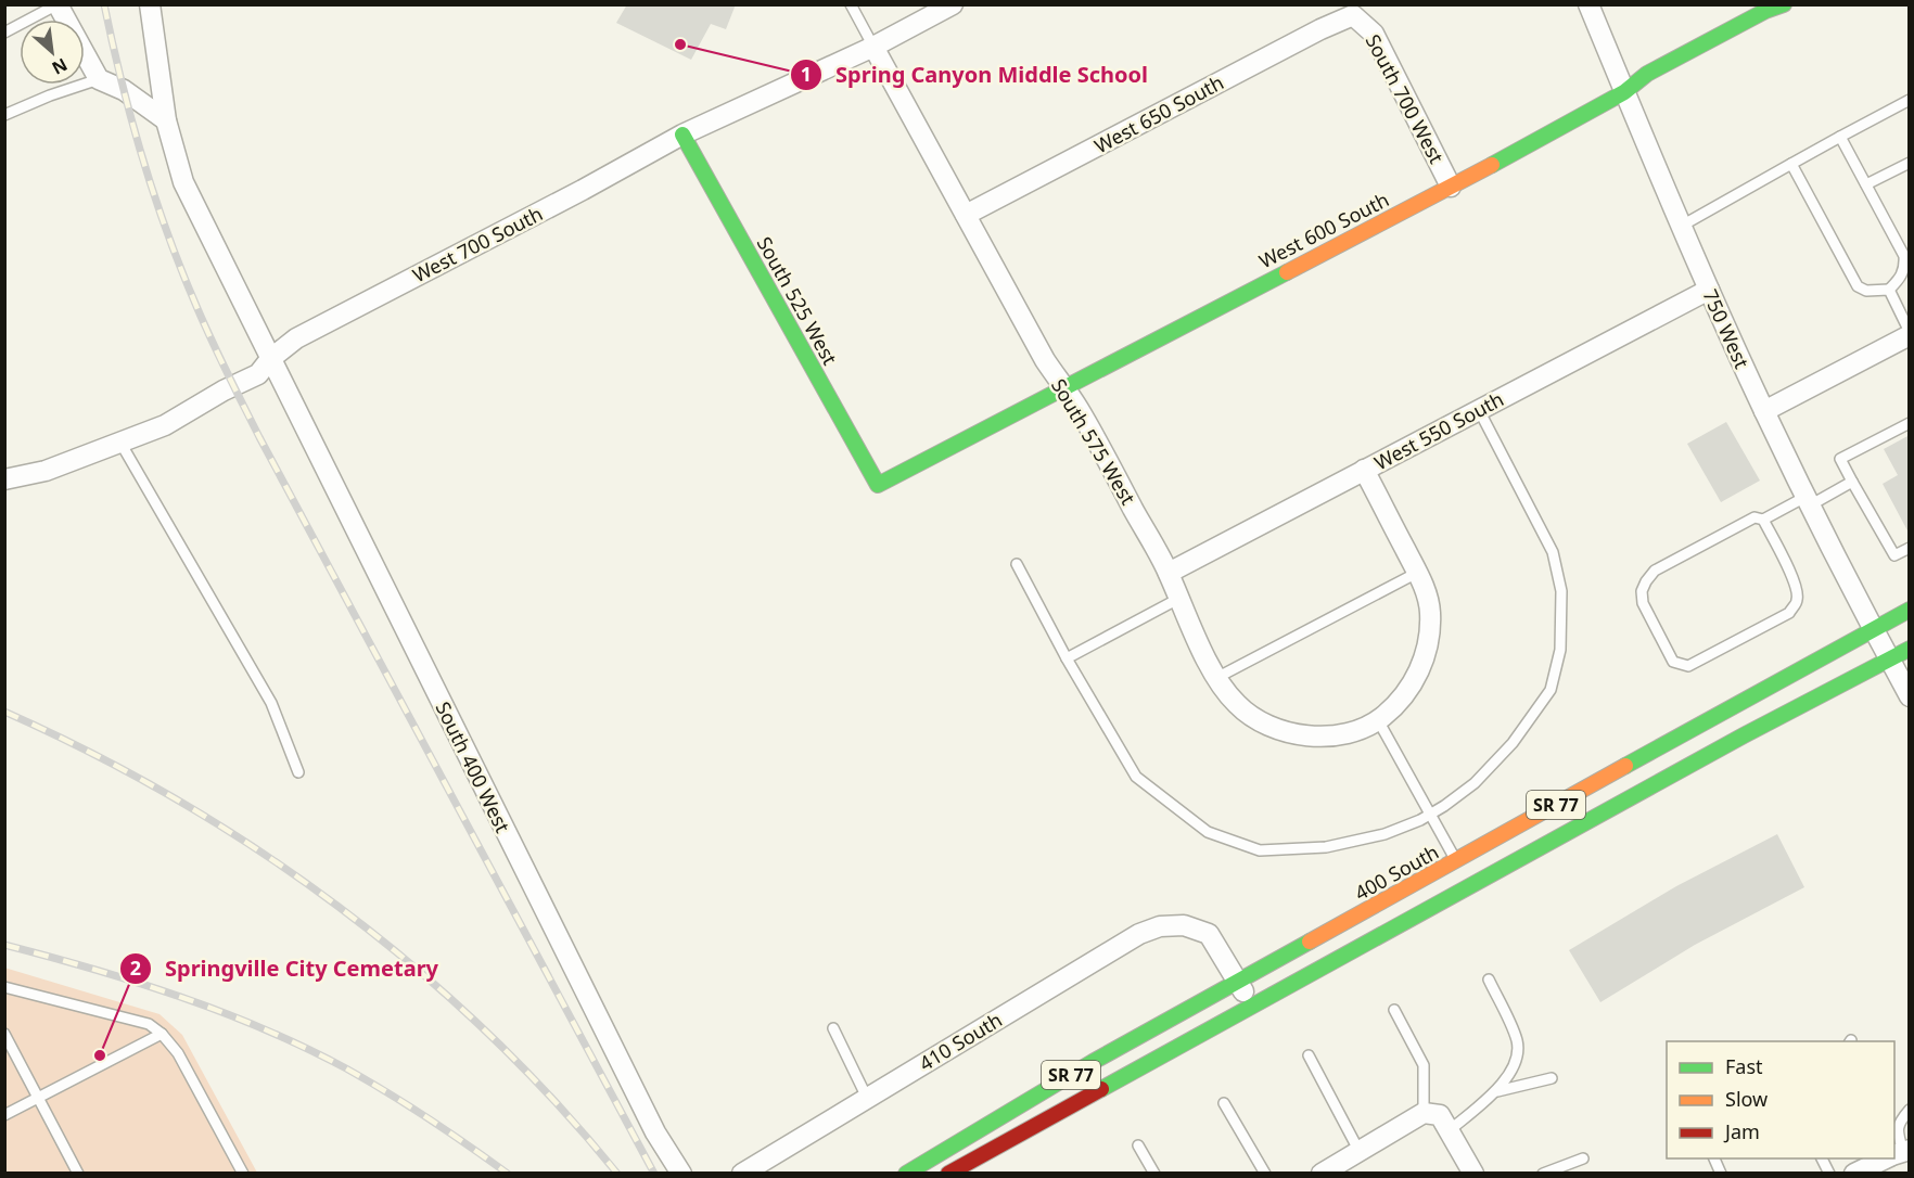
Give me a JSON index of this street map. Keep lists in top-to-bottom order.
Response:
{
  "streets": {
    "main road": [
      "West 600 South",
      "South 525 West",
      "SR 77",
      "400 South"
    ],
    "street": [
      "South 700 West",
      "West 650 South",
      "West 700 South",
      "750 West",
      "West 550 South",
      "South 575 West",
      "South 400 West",
      "410 South"
    ]
  },
  "crossings": [
    ["South 700 West", "West 650 South"],
    ["South 700 West", "West 600 South"],
    ["West 650 South", "South 575 West"],
    ["West 600 South", "South 525 West"],
    ["West 600 South", "750 West"],
    ["West 600 South", "South 575 West"],
    ["West 700 South", "South 525 West"],
    ["West 700 South", "South 575 West"],
    ["West 700 South", "South 400 West"],
    ["750 West", "West 550 South"],
    ["750 West", "400 South"],
    ["West 550 South", "South 575 West"],
    ["400 South", "410 South"]
  ],
  "places": ["Spring Canyon Middle School", "Springville City Cemetary"],
  "legend": ["Fast", "Slow", "Jam"],
  "north": "bottom right"
}
